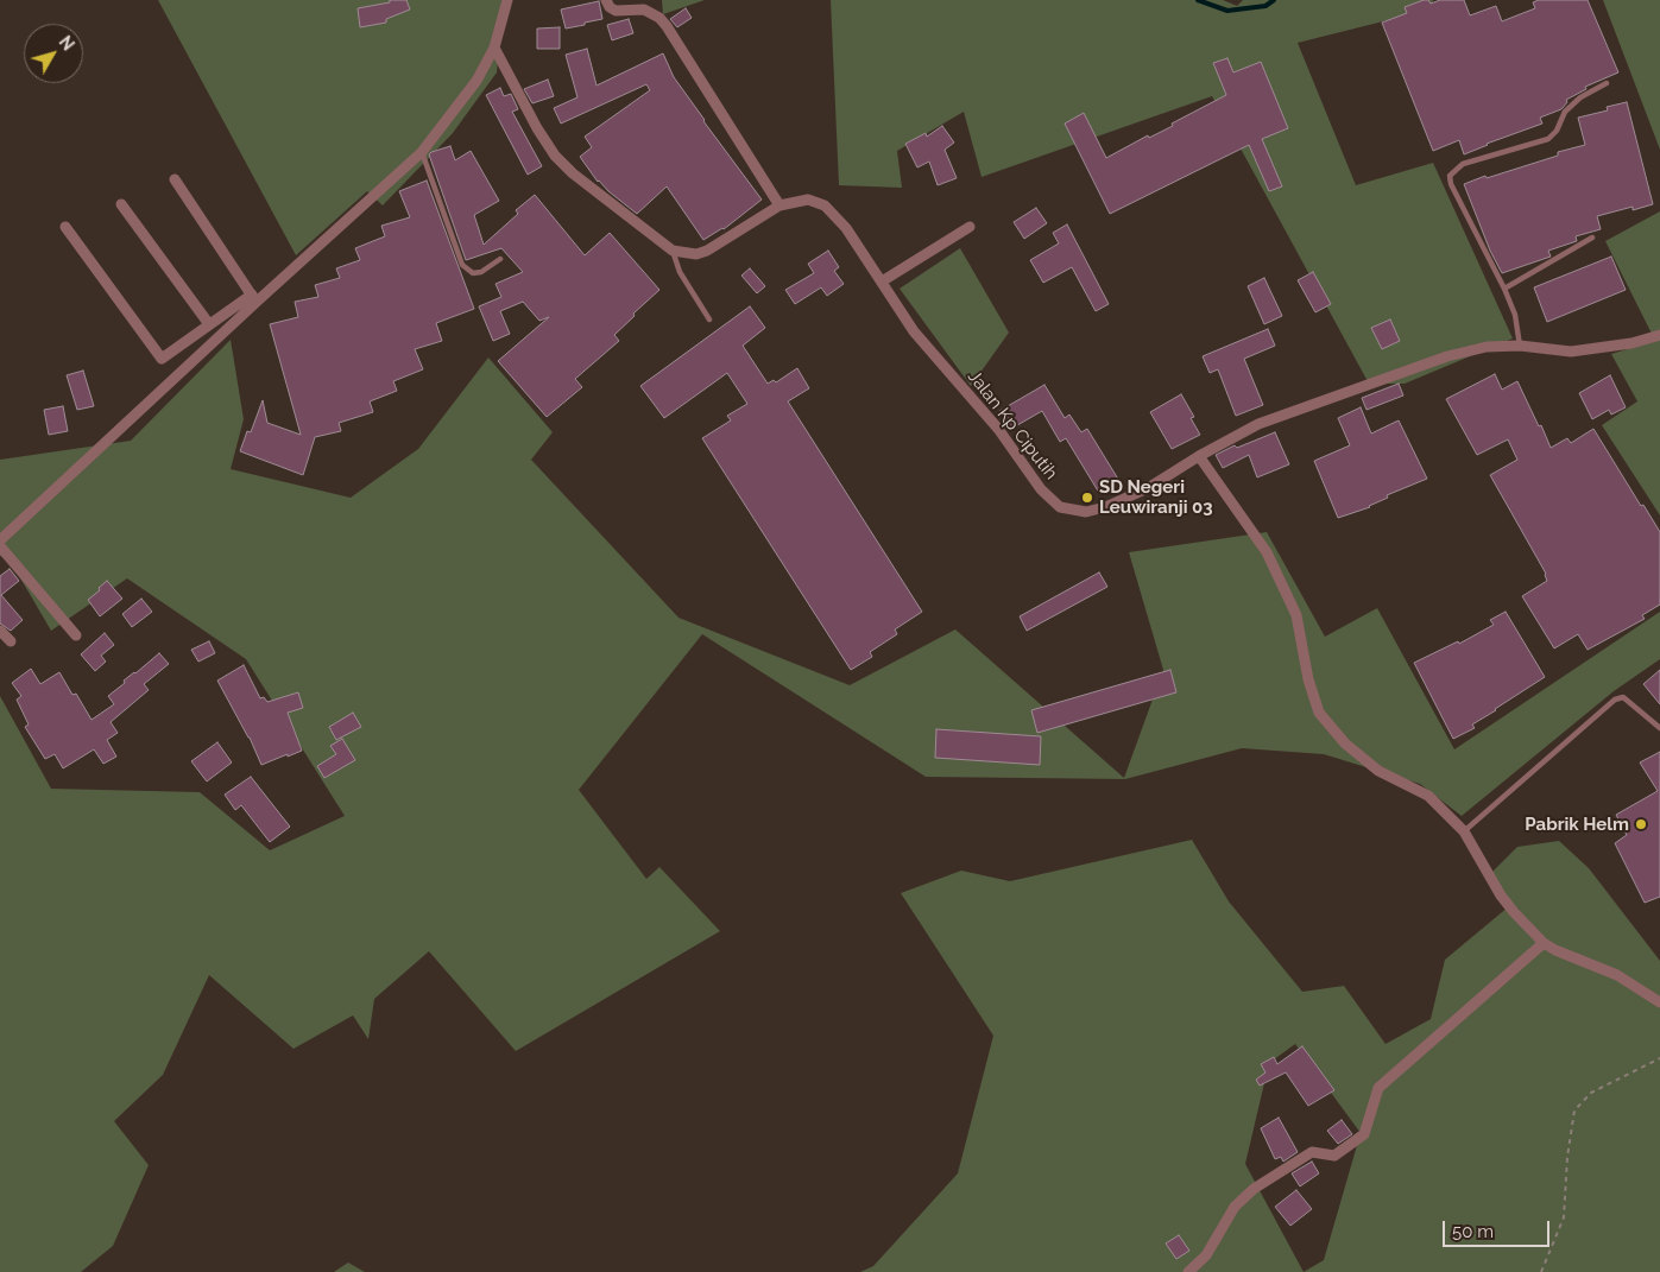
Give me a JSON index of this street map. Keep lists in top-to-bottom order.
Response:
{
  "streets": {
    "street": ["Jalan Kp Ciputih"]
  },
  "places": ["SD Negeri Leuwiranji 03", "Pabrik Helm"],
  "scale_bar": "50 m",
  "north": "top right"
}
